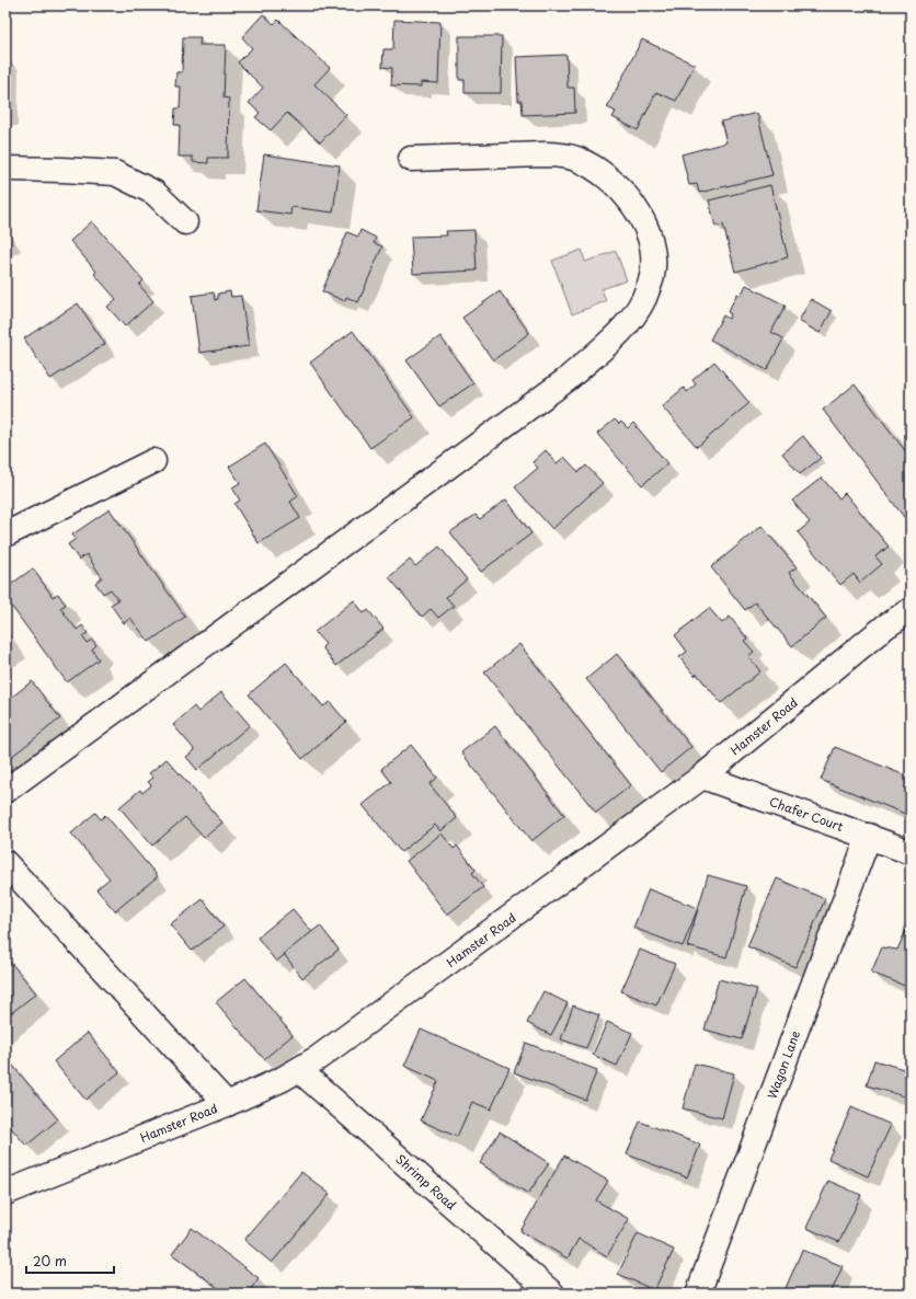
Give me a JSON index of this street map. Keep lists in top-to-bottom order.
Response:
{
  "streets": {
    "street": [
      "Hamster Road",
      "Chafer Court",
      "Wagon Lane",
      "Shrimp Road"
    ]
  },
  "crossings": [
    ["Hamster Road", "Chafer Court"],
    ["Hamster Road", "Shrimp Road"],
    ["Chafer Court", "Wagon Lane"]
  ],
  "scale_bar": "20 m"
}
